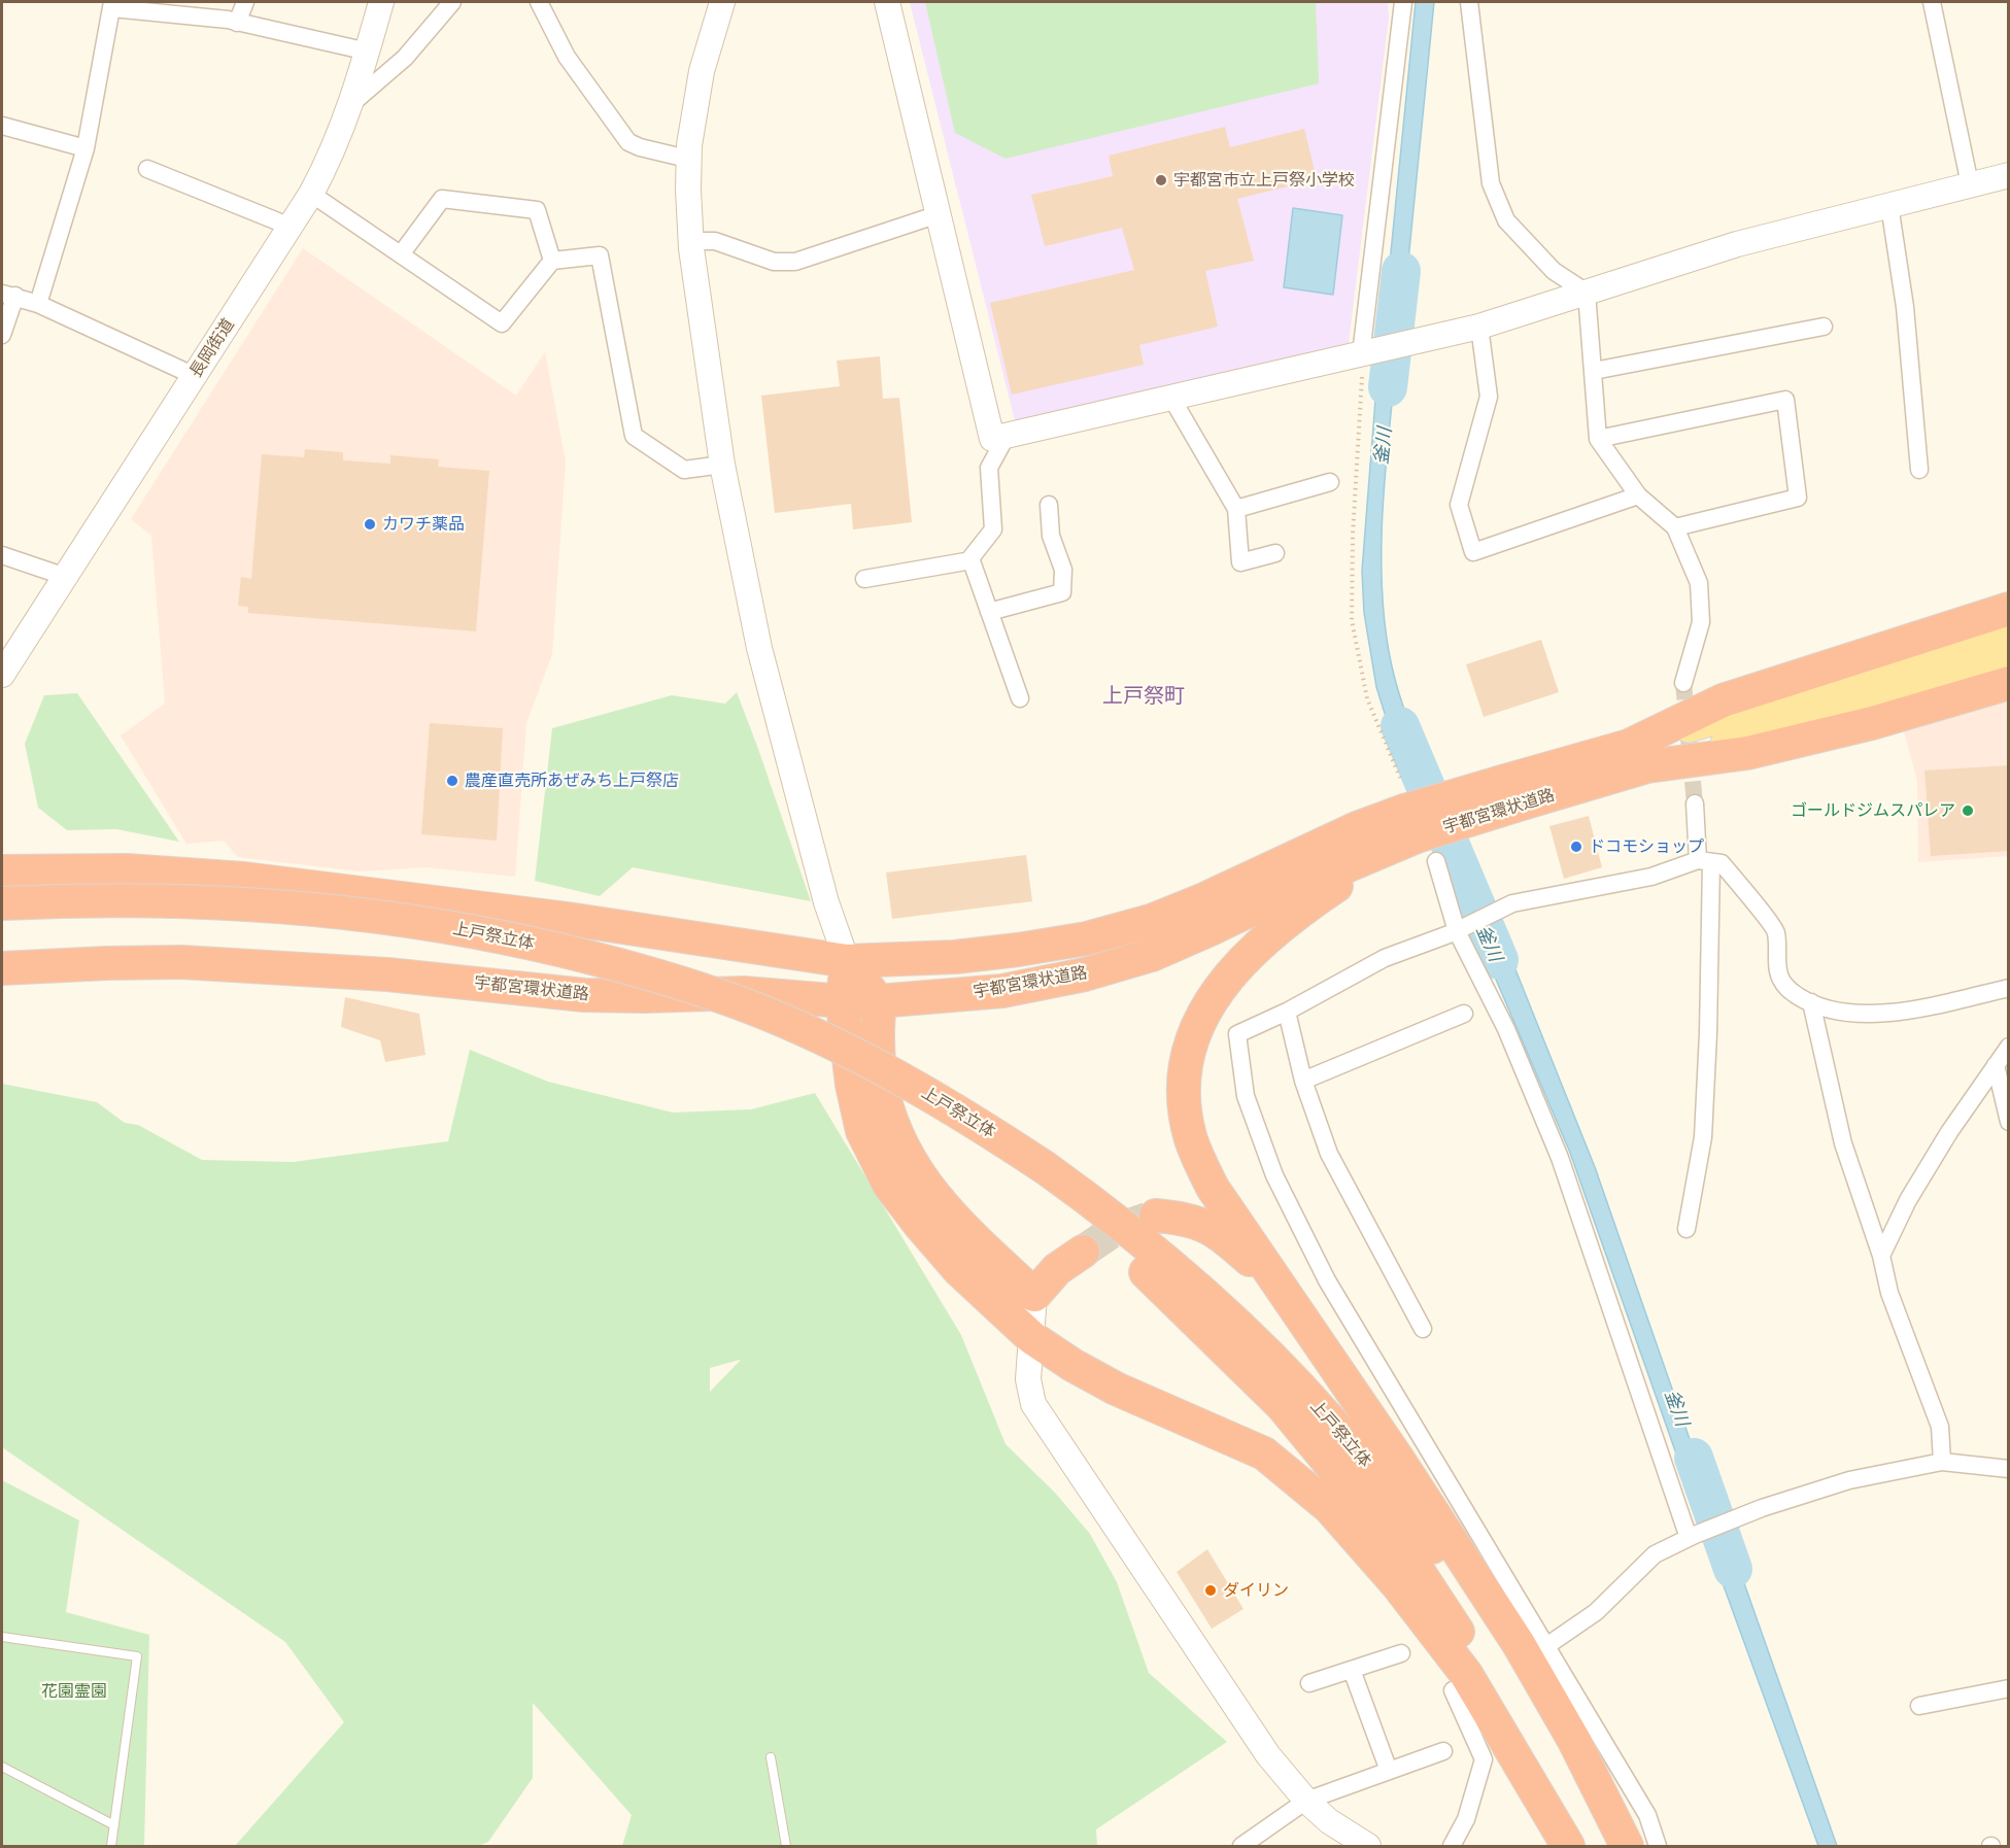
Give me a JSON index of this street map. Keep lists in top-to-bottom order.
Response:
{
  "streets": {
    "highway": ["宇都宮環状道路", "上戸祭立体"],
    "street": ["長岡街道"]
  },
  "districts": ["上戸祭町"],
  "water": ["釜川"],
  "parks": ["花園霊園"],
  "places": [
    "宇都宮市立上戸祭小学校",
    "カワチ薬品",
    "農産直売所あぜみち上戸祭店",
    "ゴールドジムスパレア",
    "ドコモショップ",
    "ダイリン"
  ]
}
